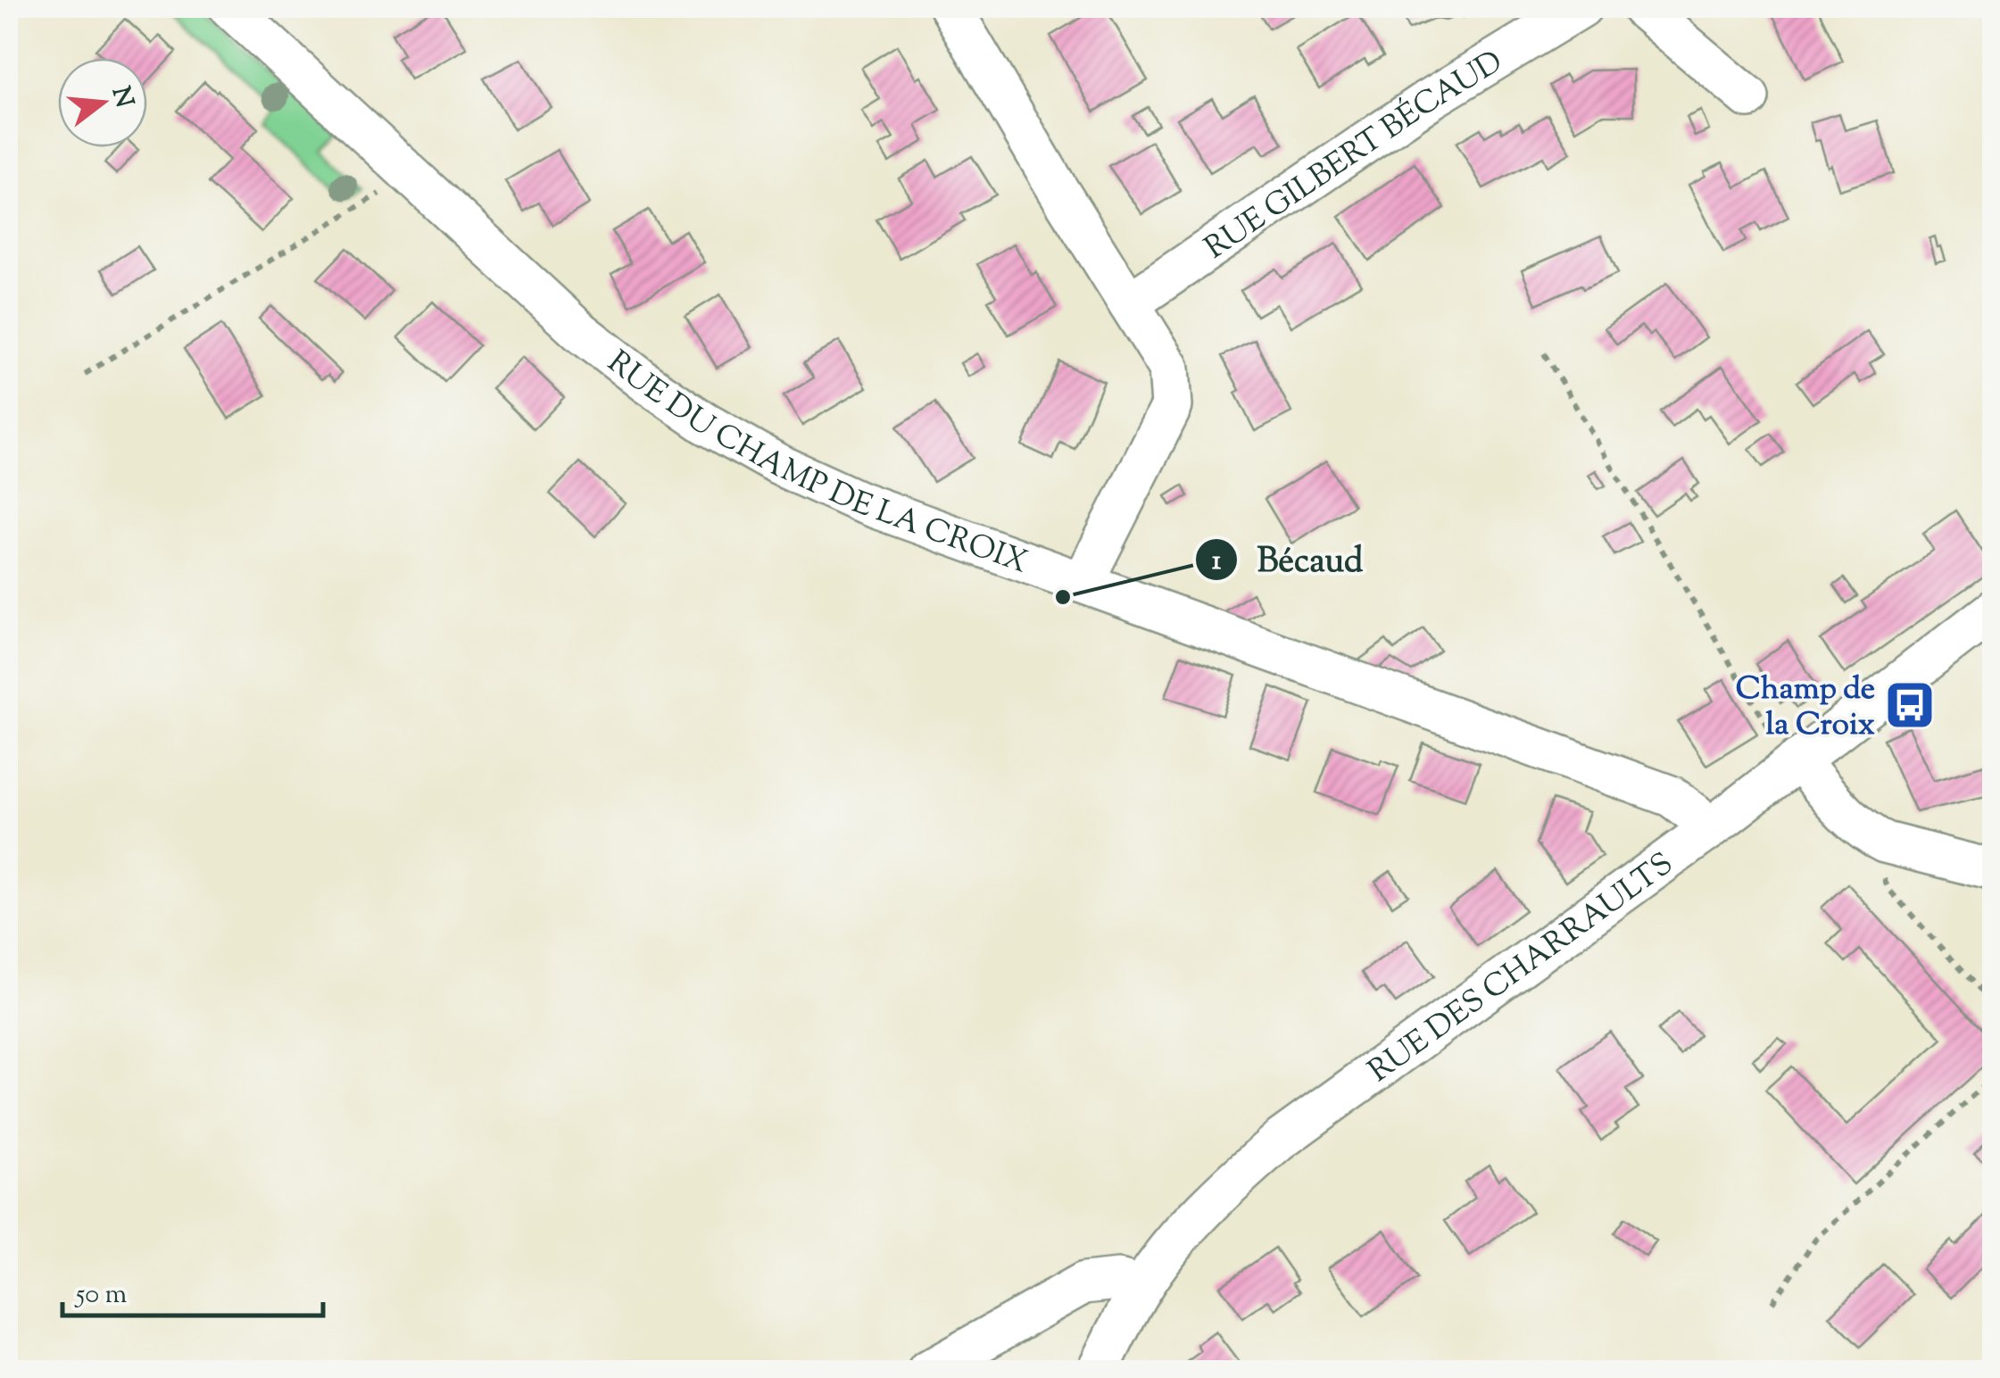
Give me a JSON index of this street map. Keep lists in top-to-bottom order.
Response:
{
  "streets": {
    "street": ["RUE GILBERT BÉCAUD", "RUE DU CHAMP DE LA CROIX", "RUE DES CHARRAULTS"]
  },
  "crossings": [
    ["RUE DU CHAMP DE LA CROIX", "RUE DES CHARRAULTS"]
  ],
  "places": {
    "other": ["Bécaud"],
    "bus stop": ["Champ de la Croix"]
  },
  "scale_bar": "50 m",
  "north": "right"
}
